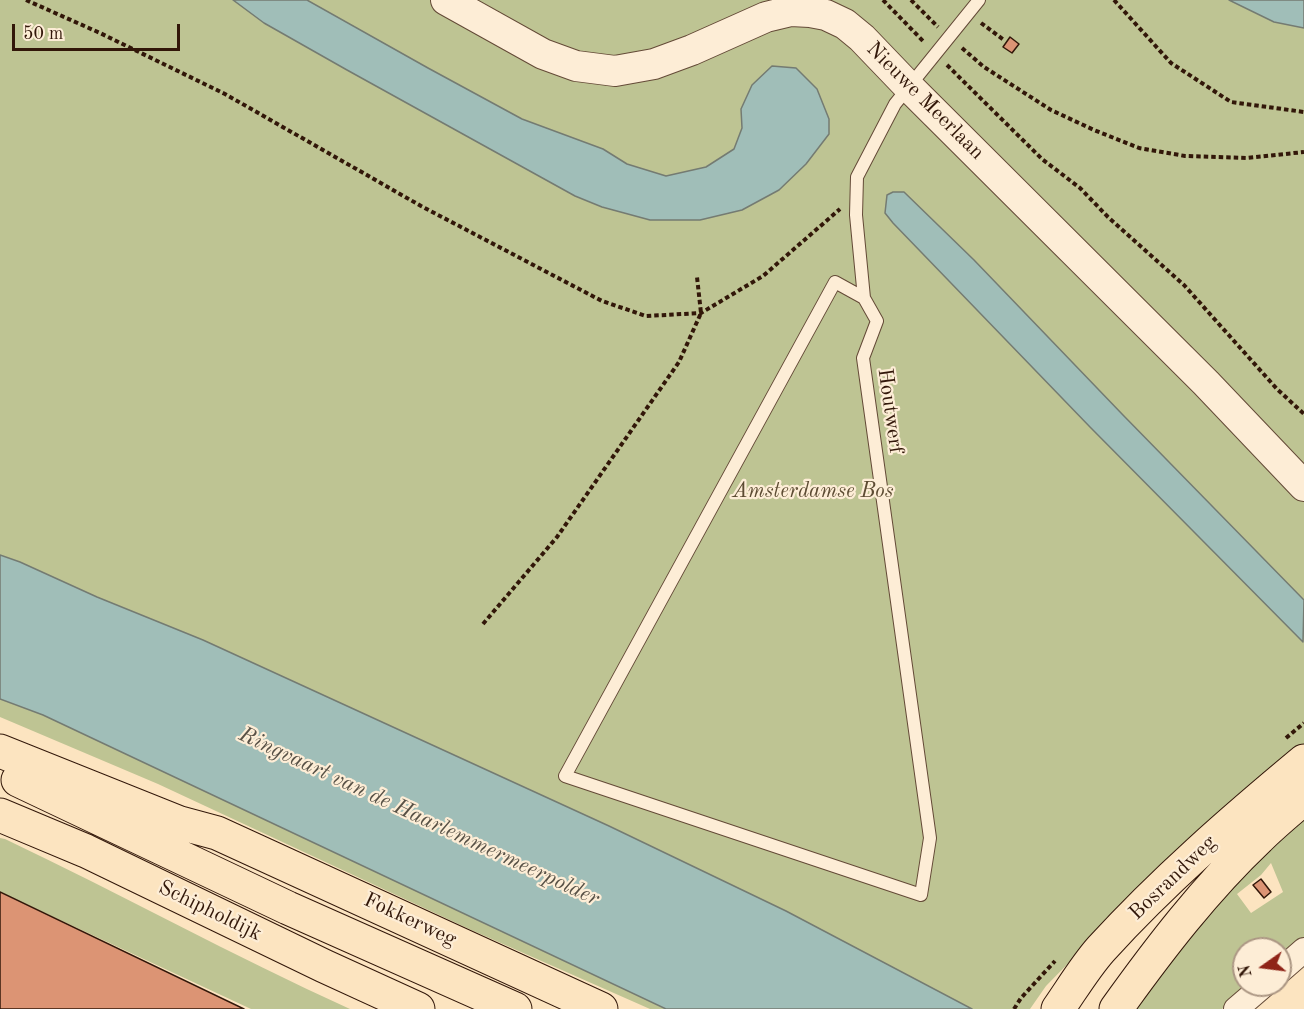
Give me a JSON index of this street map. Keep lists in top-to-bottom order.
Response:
{
  "streets": {
    "main road": ["Bosrandweg", "Schipholdijk", "Fokkerweg"],
    "street": ["Nieuwe Meerlaan"],
    "lane": ["Houtwerf"]
  },
  "water": ["Ringvaart van de Haarlemmermeerpolder"],
  "parks": ["Amsterdamse Bos"],
  "scale_bar": "50 m",
  "north": "left"
}
